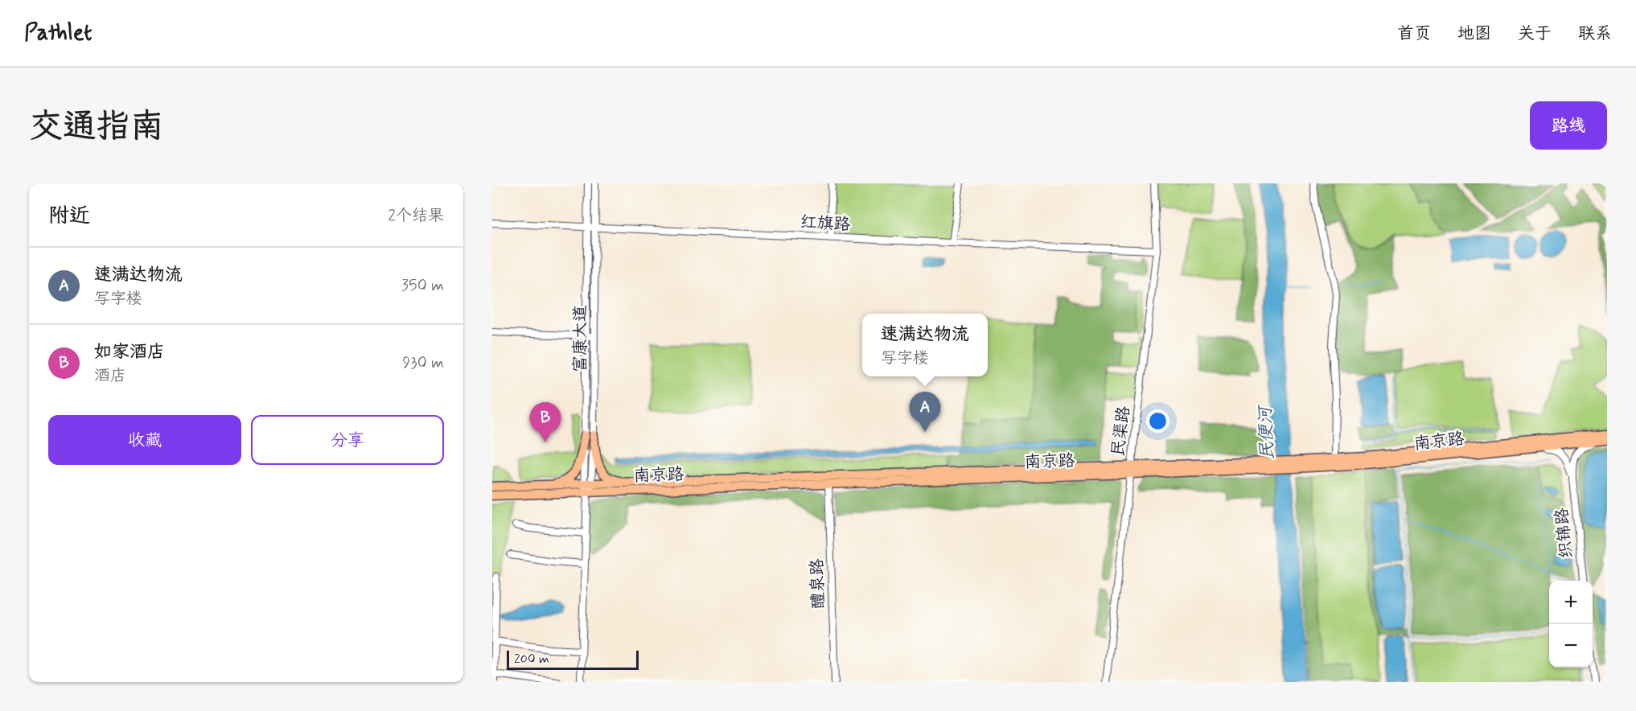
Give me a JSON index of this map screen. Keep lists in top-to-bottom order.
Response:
{
  "streets": {
    "main road": ["南京路"],
    "street": [
      "红旗路",
      "富康大道",
      "民渠路",
      "织锦路",
      "醴泉路"
    ]
  },
  "crossings": [
    ["红旗路", "富康大道"],
    ["红旗路", "民渠路"],
    ["富康大道", "南京路"],
    ["民渠路", "南京路"],
    ["南京路", "醴泉路"]
  ],
  "water": ["民便河"],
  "scale_bar": "200 m",
  "page": {
    "header": "Pathlet",
    "nav": [
      "首页",
      "地图",
      "关于",
      "联系"
    ],
    "buttons": [
      "路线",
      ["收藏", "分享"]
    ],
    "title": "交通指南",
    "heading": ["附近", "2个结果"],
    "list": [
      {
        "mark": "A",
        "name": "速满达物流",
        "note": "写字楼",
        "value": "350 m"
      },
      {
        "mark": "B",
        "name": "如家酒店",
        "note": "酒店",
        "value": "930 m"
      }
    ],
    "popup": ["速满达物流", "写字楼"],
    "pins": ["A", "B"],
    "map_buttons": ["+", "−"],
    "scale": "200 m"
  }
}
